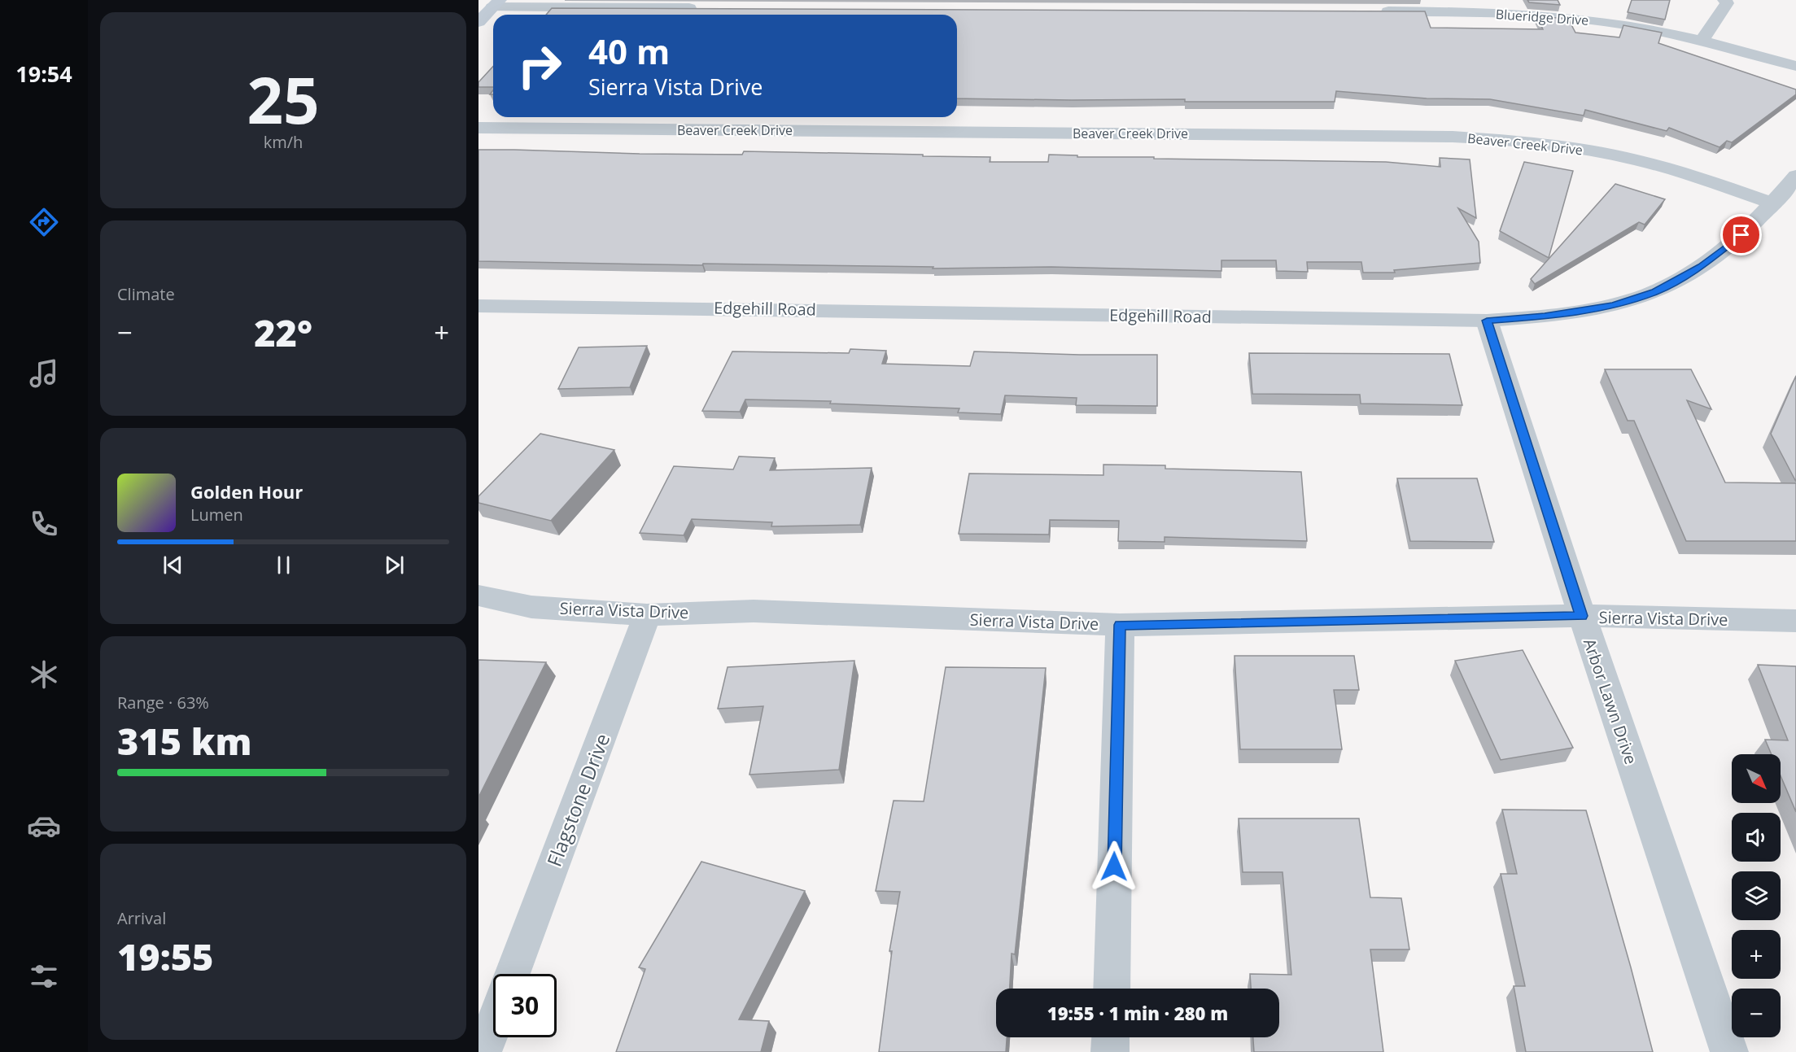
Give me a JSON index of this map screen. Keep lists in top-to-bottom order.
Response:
{
  "streets": {
    "street": [
      "Blueridge Drive",
      "Beaver Creek Drive",
      "Edgehill Road",
      "Sierra Vista Drive",
      "Arbor Lawn Drive",
      "Flagstone Drive"
    ]
  },
  "crossings": [
    ["Beaver Creek Drive", "Edgehill Road"],
    ["Edgehill Road", "Arbor Lawn Drive"],
    ["Sierra Vista Drive", "Arbor Lawn Drive"],
    ["Sierra Vista Drive", "Flagstone Drive"]
  ],
  "north": "bottom right",
  "page": {
    "tabs": "19:54",
    "tile": [
      ["25", "km/h"],
      "Climate",
      ["Range · 63%", "315 km"],
      ["Arrival", "19:55"]
    ],
    "turn": ["40 m", "Sierra Vista Drive"],
    "heat": ["−", "22°", "+"],
    "song": ["Golden Hour", "Lumen"],
    "map_buttons": ["+", "−"],
    "limit": "30",
    "trip": "19:55 · 1 min · 280 m"
  }
}
